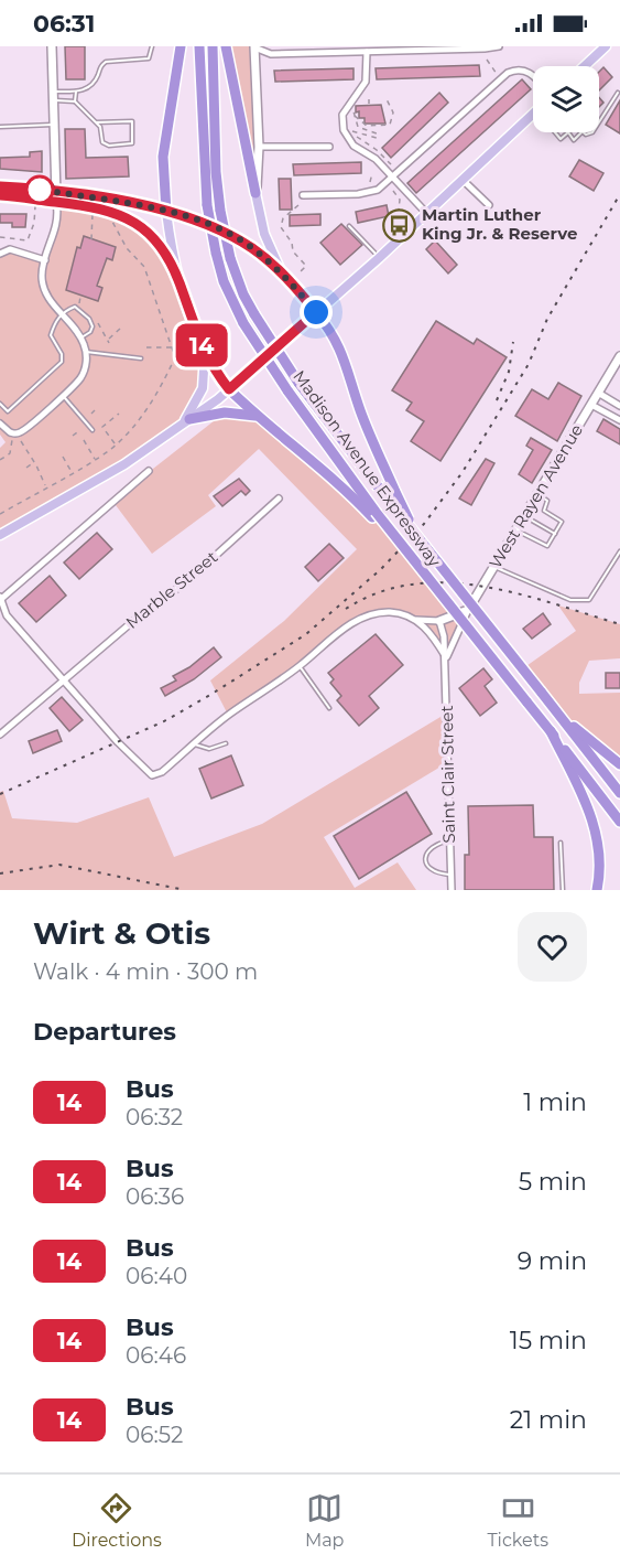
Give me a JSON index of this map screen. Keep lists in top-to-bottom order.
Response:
{
  "streets": {
    "highway": ["Madison Avenue Expressway"],
    "street": ["West Rayen Avenue", "Marble Street", "Saint Clair Street"]
  },
  "crossings": [
    ["West Rayen Avenue", "Saint Clair Street"]
  ],
  "places": {
    "bus stop": ["Martin Luther King Jr. & Reserve"]
  },
  "lines": ["bus line 14"],
  "page": {
    "status": "06:31",
    "on_map": "14",
    "heading": [
      ["Wirt & Otis", "Walk · 4 min · 300 m"],
      "Departures"
    ],
    "list": [
      {
        "mark": "14",
        "name": "Bus",
        "note": "06:32",
        "value": "1 min"
      },
      {
        "mark": "14",
        "name": "Bus",
        "note": "06:36",
        "value": "5 min"
      },
      {
        "mark": "14",
        "name": "Bus",
        "note": "06:40",
        "value": "9 min"
      },
      {
        "mark": "14",
        "name": "Bus",
        "note": "06:46",
        "value": "15 min"
      },
      {
        "mark": "14",
        "name": "Bus",
        "note": "06:52",
        "value": "21 min"
      }
    ],
    "tabs": ["Directions", "Map", "Tickets"]
  }
}
